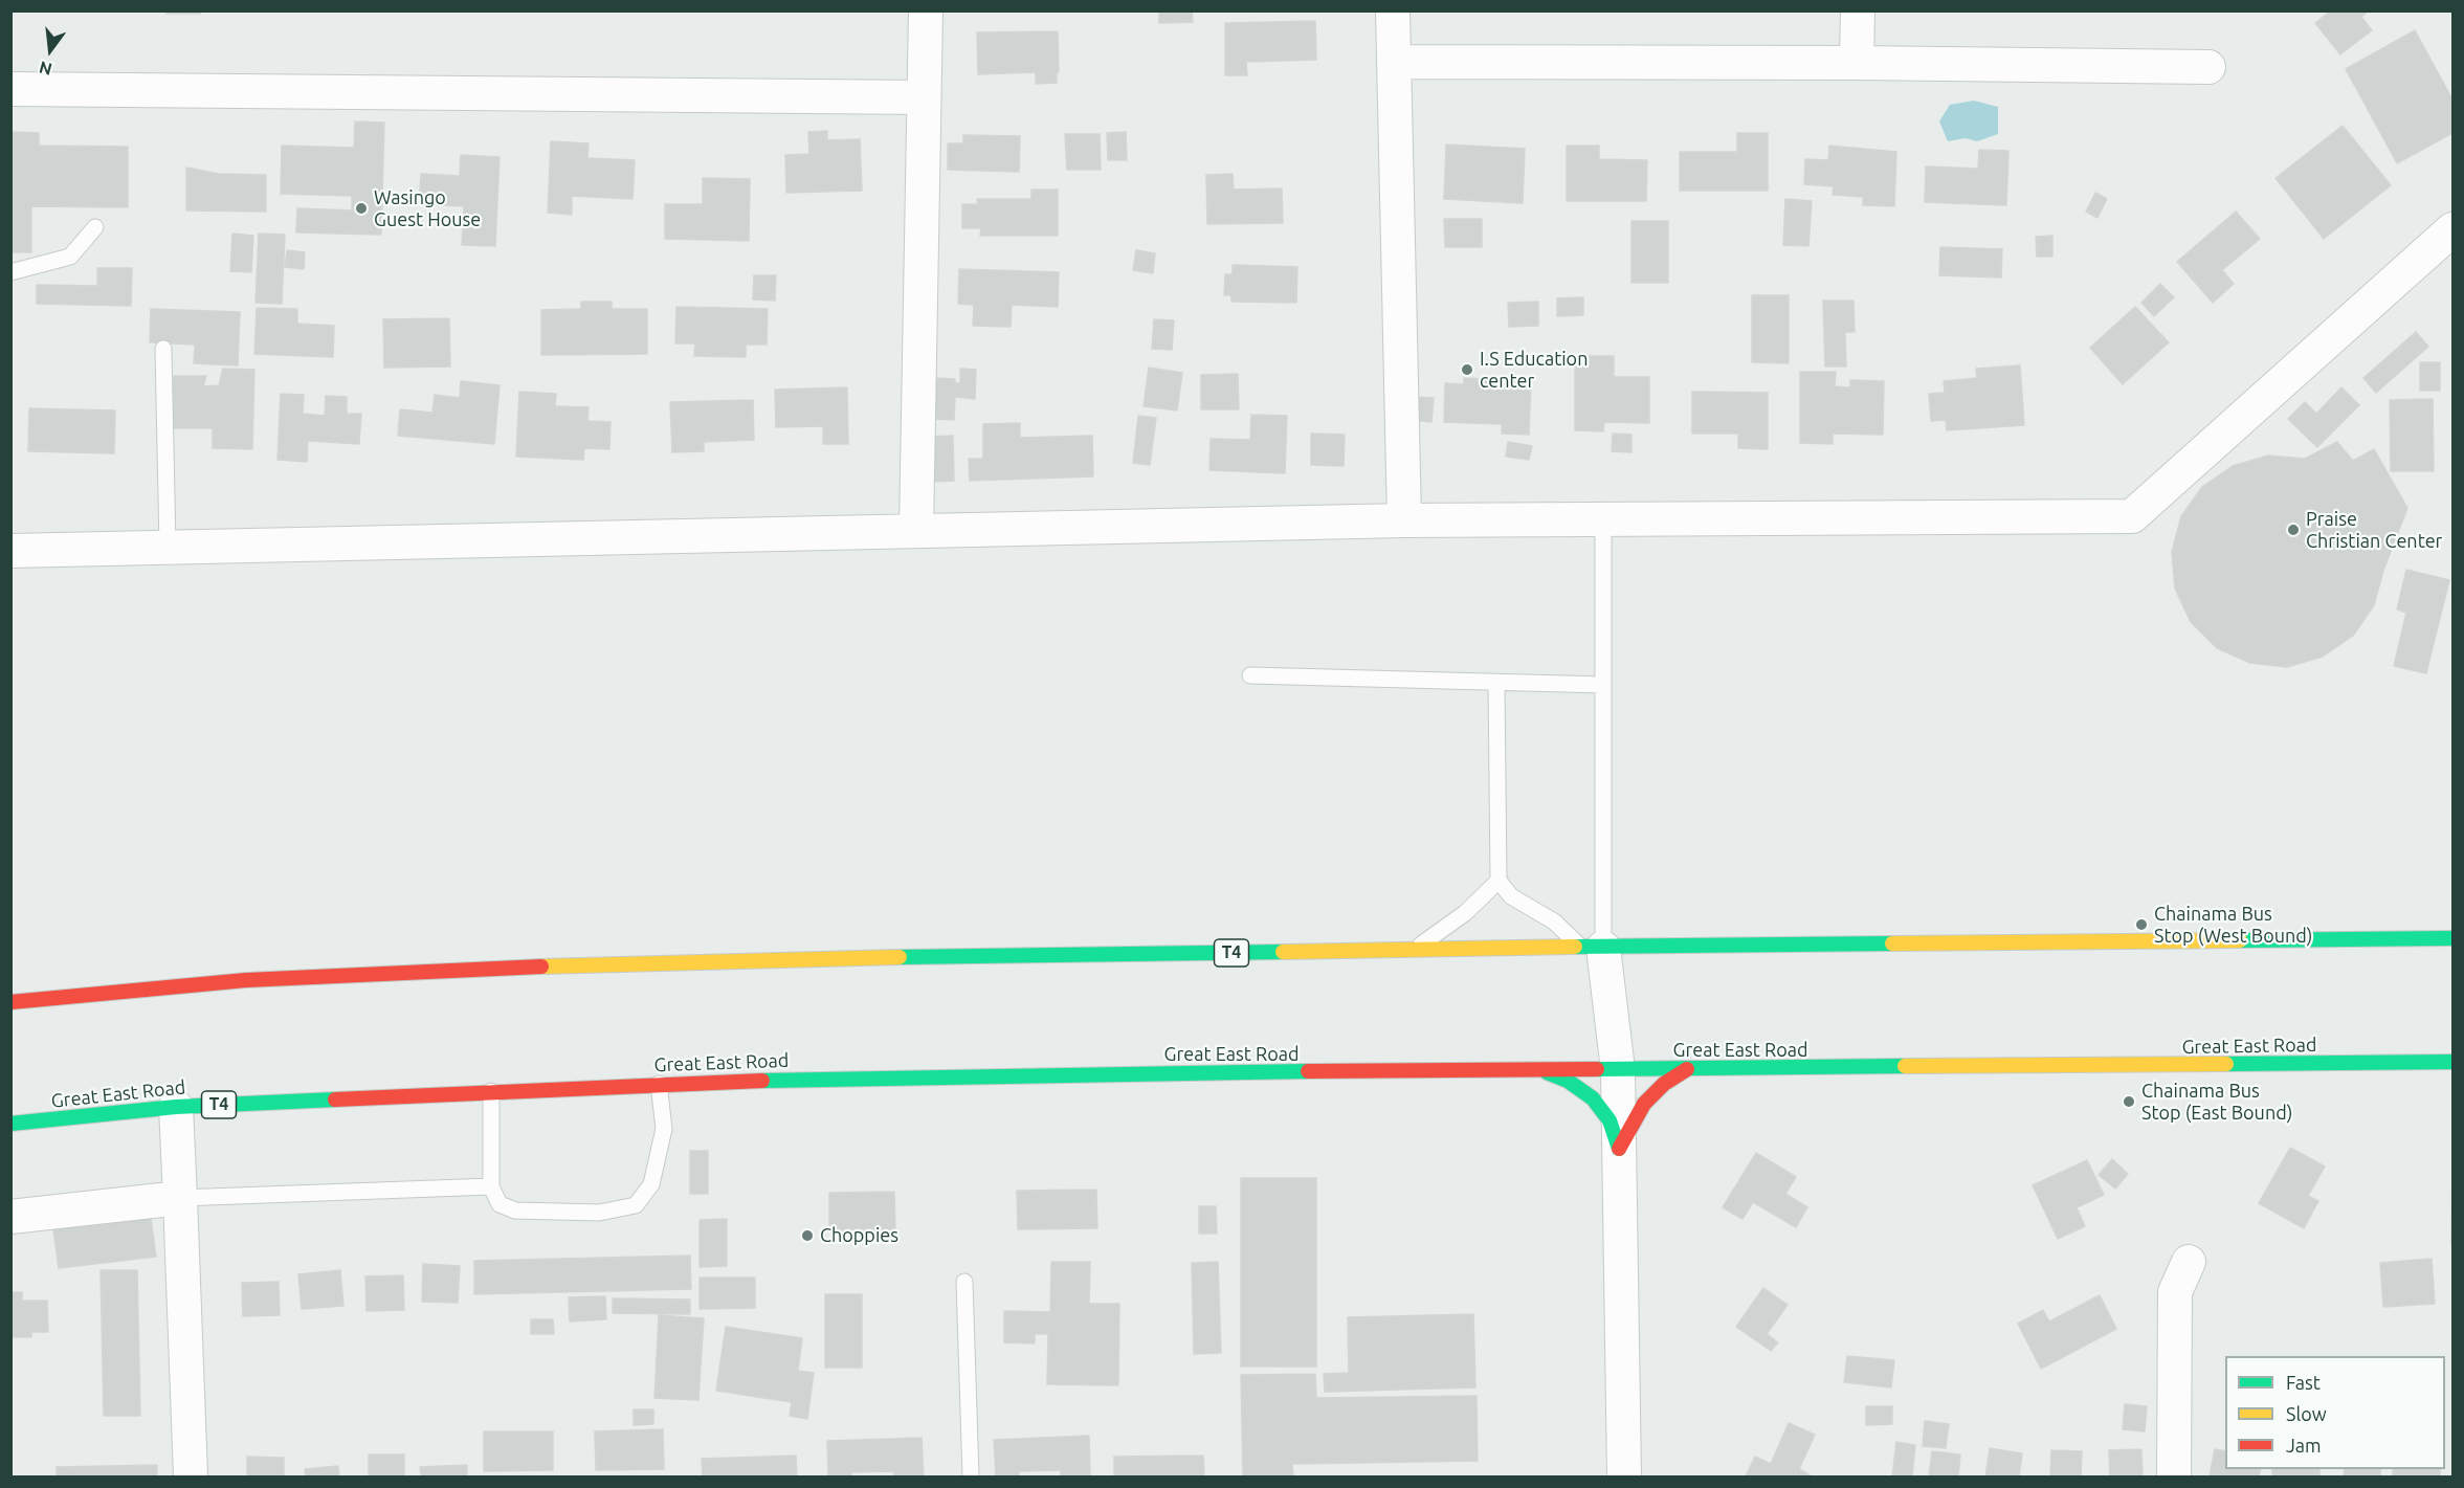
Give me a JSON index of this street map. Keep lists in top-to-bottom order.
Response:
{
  "streets": {
    "main road": ["T4", "Great East Road"]
  },
  "places": [
    "Wasingo Guest House",
    "I.S Education center",
    "Praise Christian Center",
    "Chainama Bus Stop (West Bound)",
    "Chainama Bus Stop (East Bound)",
    "Choppies"
  ],
  "legend": ["Fast", "Slow", "Jam"],
  "north": "bottom"
}
